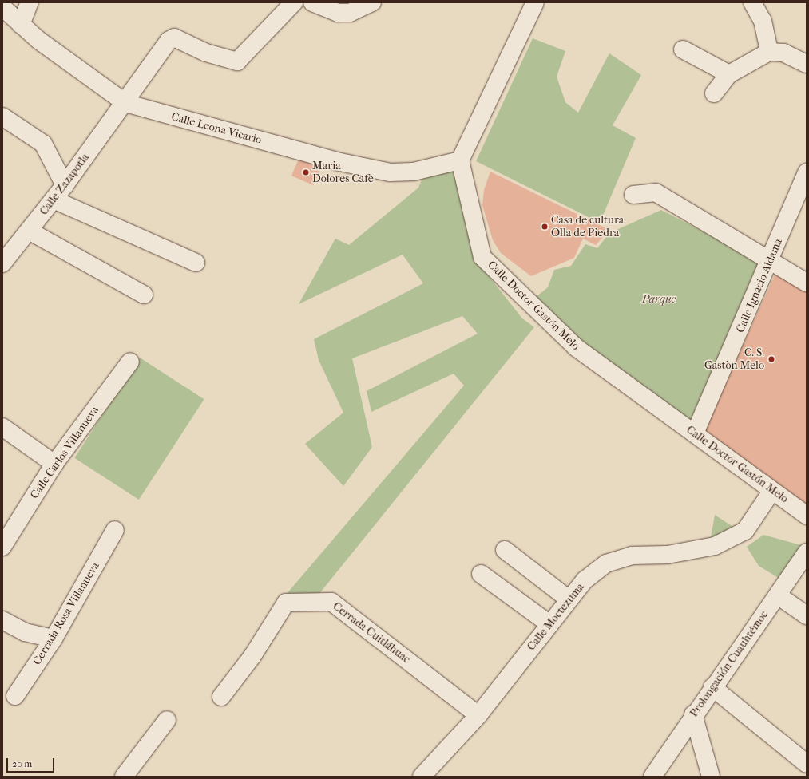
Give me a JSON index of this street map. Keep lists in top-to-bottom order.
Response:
{
  "streets": {
    "street": [
      "Calle Leona Vicario",
      "Calle Zazapotla",
      "Calle Ignacio Aldama",
      "Calle Doctor Gastón Melo",
      "Calle Carlos Villanueva",
      "Cerrada Rosa Villanueva",
      "Calle Moctezuma",
      "Cerrada Cuitláhuac",
      "Prolongación Cuauhtémoc"
    ]
  },
  "crossings": [
    ["Calle Leona Vicario", "Calle Zazapotla"],
    ["Calle Leona Vicario", "Calle Doctor Gastón Melo"],
    ["Calle Ignacio Aldama", "Calle Doctor Gastón Melo"],
    ["Calle Doctor Gastón Melo", "Calle Moctezuma"],
    ["Calle Moctezuma", "Cerrada Cuitláhuac"]
  ],
  "parks": ["Parque"],
  "places": ["Maria Dolores Cafe", "Casa de cultura Olla de Piedra", "C. S. Gastòn Melo"],
  "scale_bar": "20 m"
}
